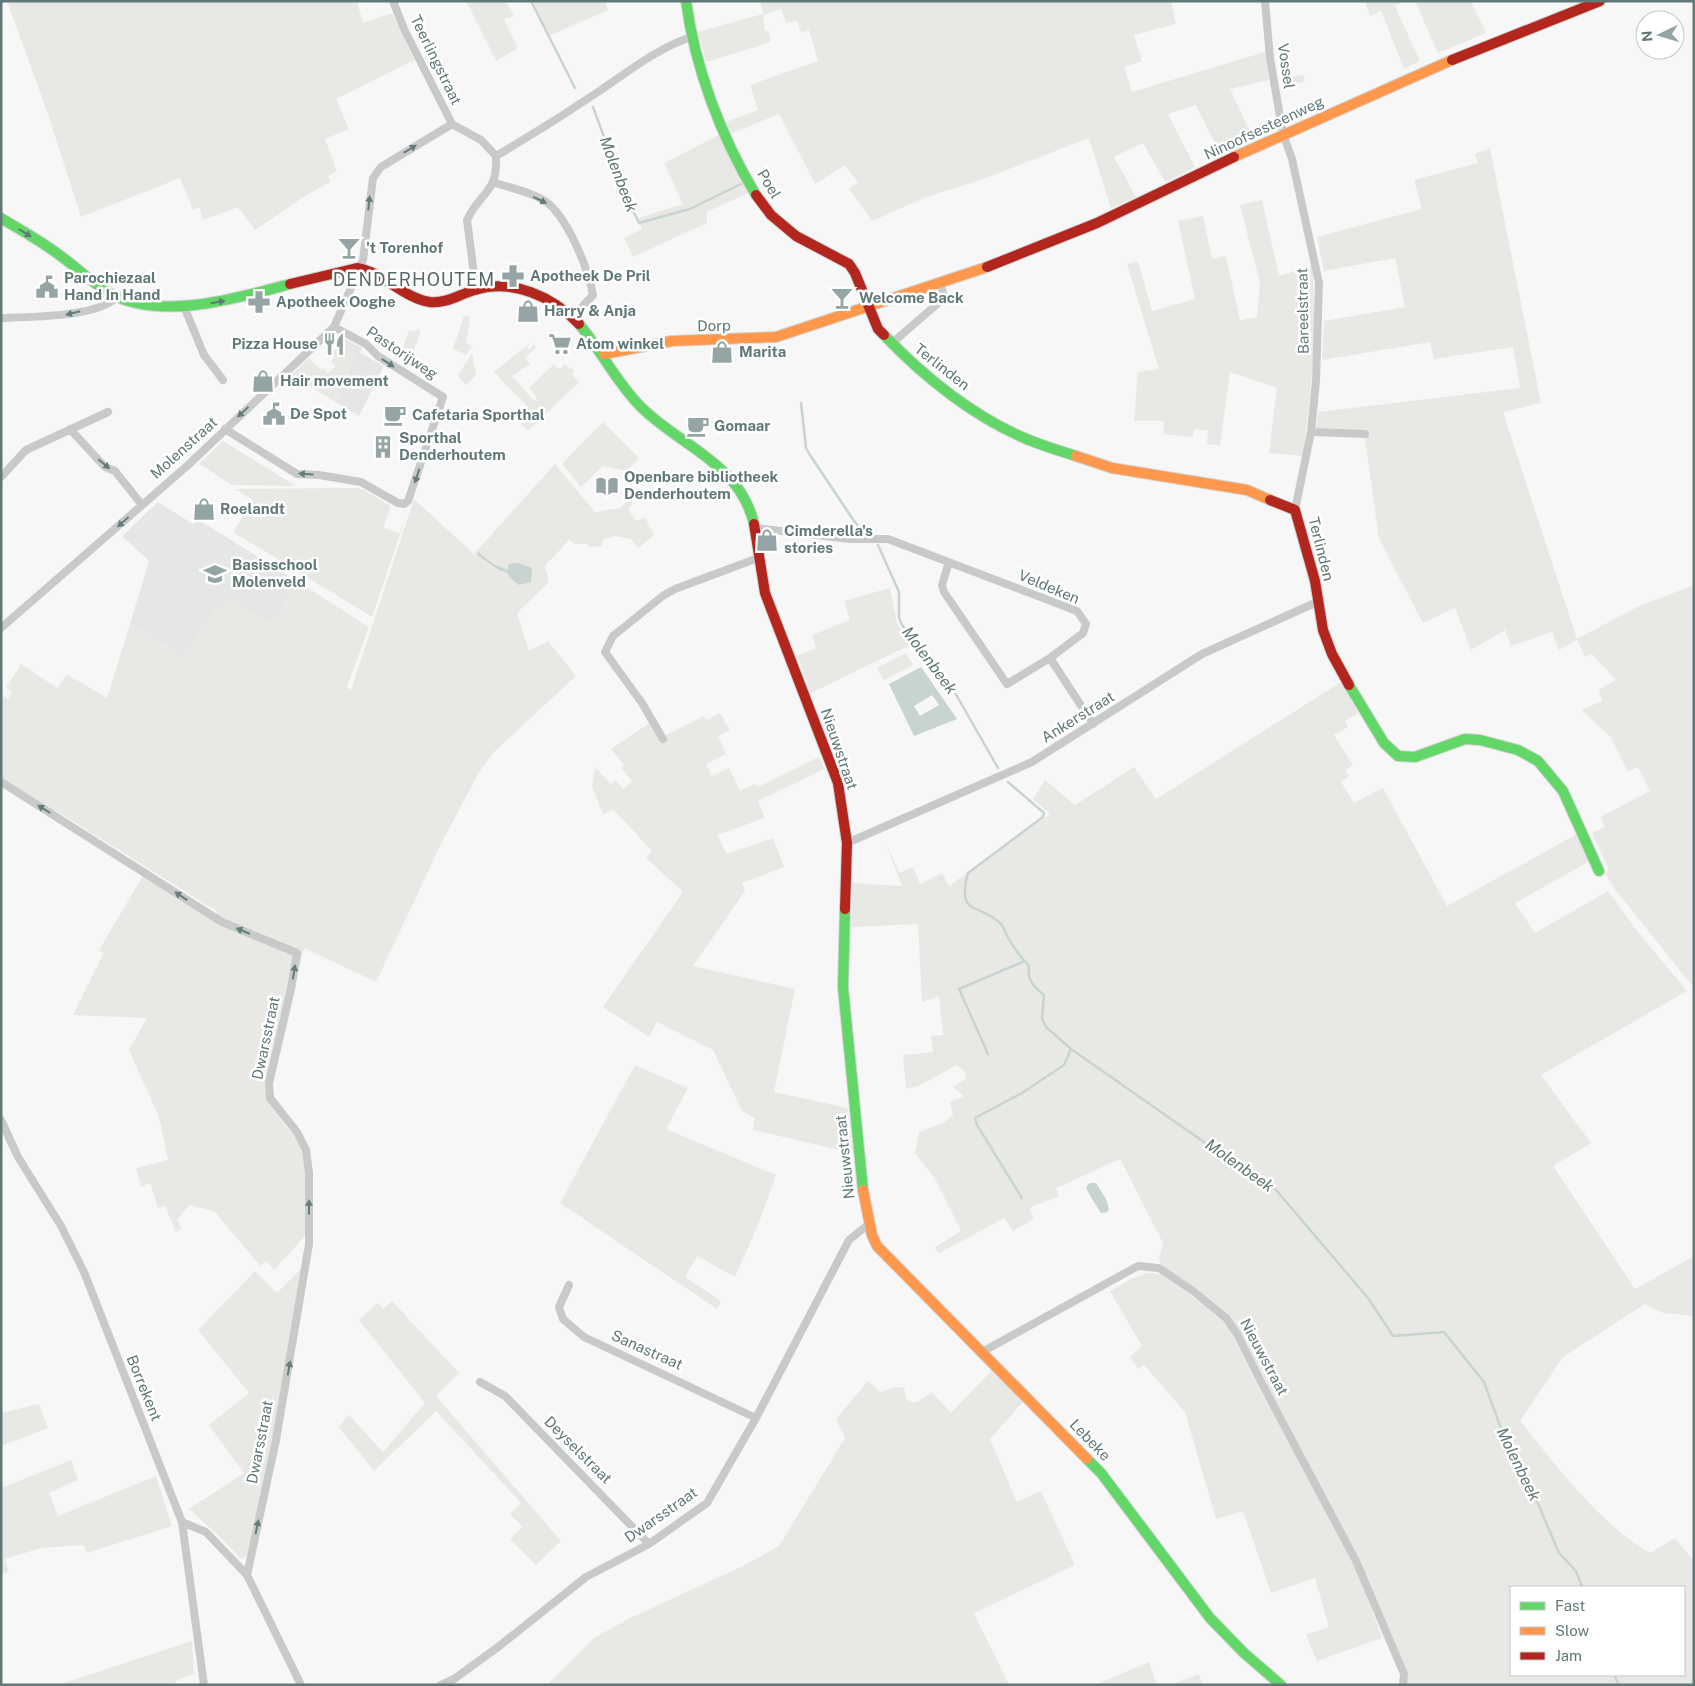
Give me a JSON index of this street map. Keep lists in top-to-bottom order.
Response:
{
  "streets": {
    "street": [
      "Teerlingstraat",
      "Vossel",
      "Ninoofsesteenweg",
      "Poel",
      "Bareelstraat",
      "Dorp",
      "Pastorijweg",
      "Terlinden",
      "Molenstraat",
      "Veldeken",
      "Ankerstraat",
      "Nieuwstraat",
      "Dwarsstraat",
      "Sanastraat",
      "Borrekent",
      "Lebeke",
      "Deyselstraat"
    ]
  },
  "crossings": [
    ["Teerlingstraat", "Molenstraat"],
    ["Vossel", "Ninoofsesteenweg"],
    ["Vossel", "Bareelstraat"],
    ["Ninoofsesteenweg", "Poel"],
    ["Ninoofsesteenweg", "Bareelstraat"],
    ["Ninoofsesteenweg", "Dorp"],
    ["Ninoofsesteenweg", "Terlinden"],
    ["Poel", "Dorp"],
    ["Poel", "Terlinden"],
    ["Bareelstraat", "Terlinden"],
    ["Dorp", "Terlinden"],
    ["Dorp", "Nieuwstraat"],
    ["Pastorijweg", "Molenstraat"],
    ["Terlinden", "Ankerstraat"],
    ["Veldeken", "Nieuwstraat"],
    ["Ankerstraat", "Nieuwstraat"],
    ["Nieuwstraat", "Dwarsstraat"],
    ["Nieuwstraat", "Lebeke"],
    ["Dwarsstraat", "Sanastraat"],
    ["Dwarsstraat", "Lebeke"],
    ["Dwarsstraat", "Deyselstraat"]
  ],
  "one_way": ["Teerlingstraat", "Molenstraat", "Dwarsstraat"],
  "districts": ["DENDERHOUTEM"],
  "water": ["Molenbeek"],
  "places": {
    "bar": ["'t Torenhof", "Welcome Back"],
    "pharmacy": ["Apotheek De Pril", "Apotheek Ooghe"],
    "public building": ["Parochiezaal Hand In Hand", "De Spot"],
    "shop": [
      "Harry & Anja",
      "Marita",
      "Hair movement",
      "Roelandt",
      "Cimderella's stories"
    ],
    "restaurant": ["Pizza House"],
    "supermarket": ["Atom winkel"],
    "cafe": ["Cafetaria Sporthal", "Gomaar"],
    "building": ["Sporthal Denderhoutem"],
    "library": ["Openbare bibliotheek Denderhoutem"],
    "school or university": ["Basisschool Molenveld"]
  },
  "legend": ["Fast", "Slow", "Jam"],
  "north": "left"
}
